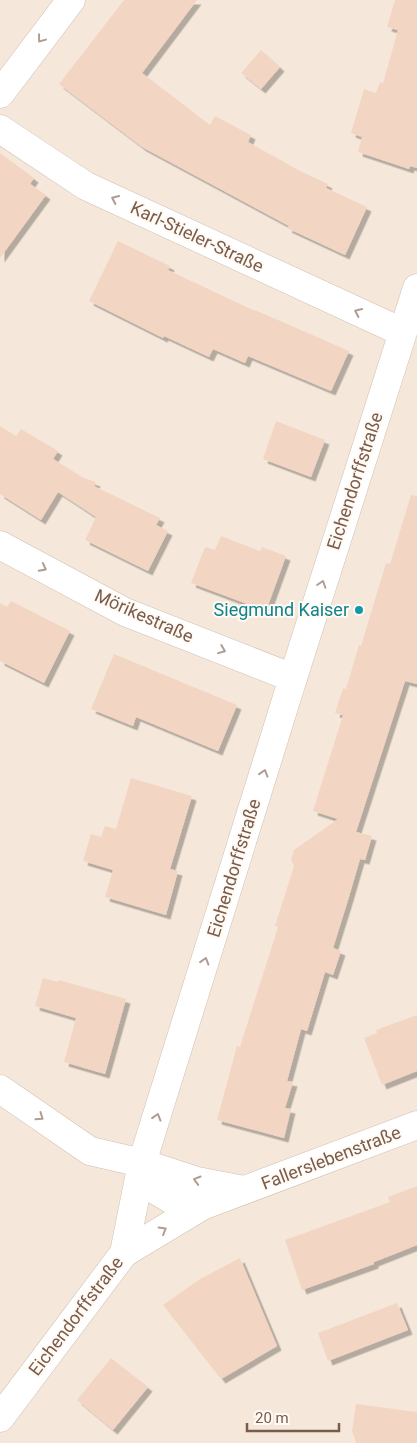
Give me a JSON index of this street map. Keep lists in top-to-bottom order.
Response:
{
  "streets": {
    "street": [
      "Karl-Stieler-Straße",
      "Eichendorffstraße",
      "Mörikestraße",
      "Fallerslebenstraße"
    ]
  },
  "crossings": [
    ["Karl-Stieler-Straße", "Eichendorffstraße"],
    ["Eichendorffstraße", "Mörikestraße"],
    ["Eichendorffstraße", "Fallerslebenstraße"]
  ],
  "one_way": ["Karl-Stieler-Straße", "Eichendorffstraße", "Mörikestraße"],
  "places": ["Siegmund Kaiser"],
  "scale_bar": "20 m"
}
